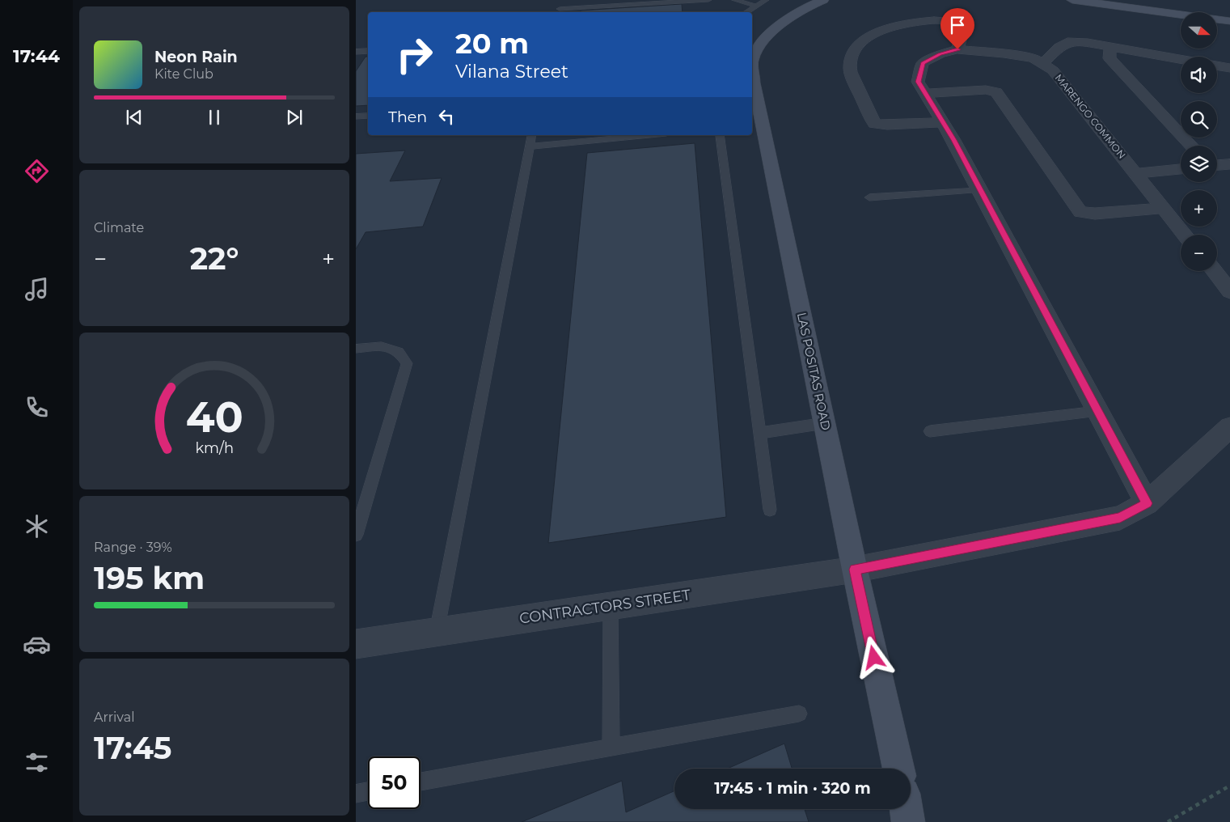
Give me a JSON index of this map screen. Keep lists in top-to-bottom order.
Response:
{
  "streets": {
    "main road": ["LAS POSITAS ROAD"],
    "street": ["MARENGO COMMON", "CONTRACTORS STREET"]
  },
  "crossings": [
    ["MARENGO COMMON", "CONTRACTORS STREET"],
    ["LAS POSITAS ROAD", "CONTRACTORS STREET"]
  ],
  "north": "right",
  "page": {
    "tabs": "17:44",
    "map_buttons": ["+", "−"],
    "turn": ["20 m", "Vilana Street"],
    "song": ["Neon Rain", "Kite Club"],
    "then": "Then",
    "tile": [
      "Climate",
      ["Range · 39%", "195 km"],
      ["Arrival", "17:45"]
    ],
    "heat": ["−", "22°", "+"],
    "limit": "50",
    "trip": "17:45 · 1 min · 320 m",
    "gauge": ["40", "km/h"]
  }
}
